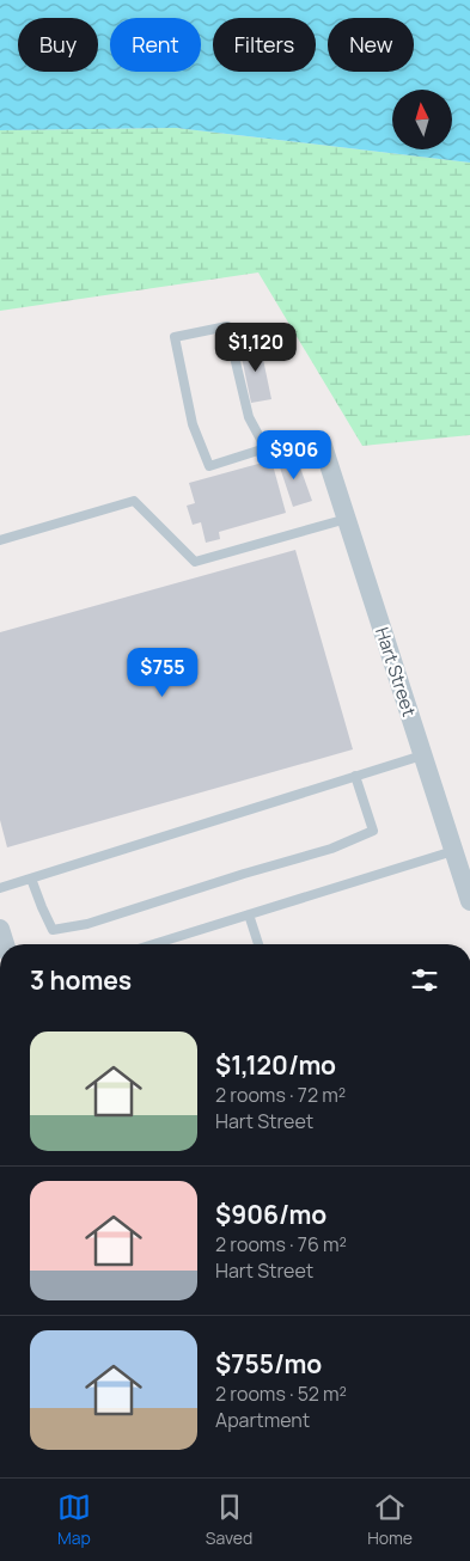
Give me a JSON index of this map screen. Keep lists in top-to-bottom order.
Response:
{
  "streets": {
    "street": ["Hart Street"]
  },
  "north": "top",
  "page": {
    "chip": [
      "Buy",
      "Rent",
      "Filters",
      "New"
    ],
    "price": ["$1,120", "$906", "$755"],
    "heading": "3 homes",
    "list": [
      {
        "name": "$1,120/mo",
        "note": "2 rooms · 72 m² · Hart Street"
      },
      {
        "name": "$906/mo",
        "note": "2 rooms · 76 m² · Hart Street"
      },
      {
        "name": "$755/mo",
        "note": "2 rooms · 52 m² · Apartment"
      }
    ],
    "tabs": ["Map", "Saved", "Home"]
  }
}
